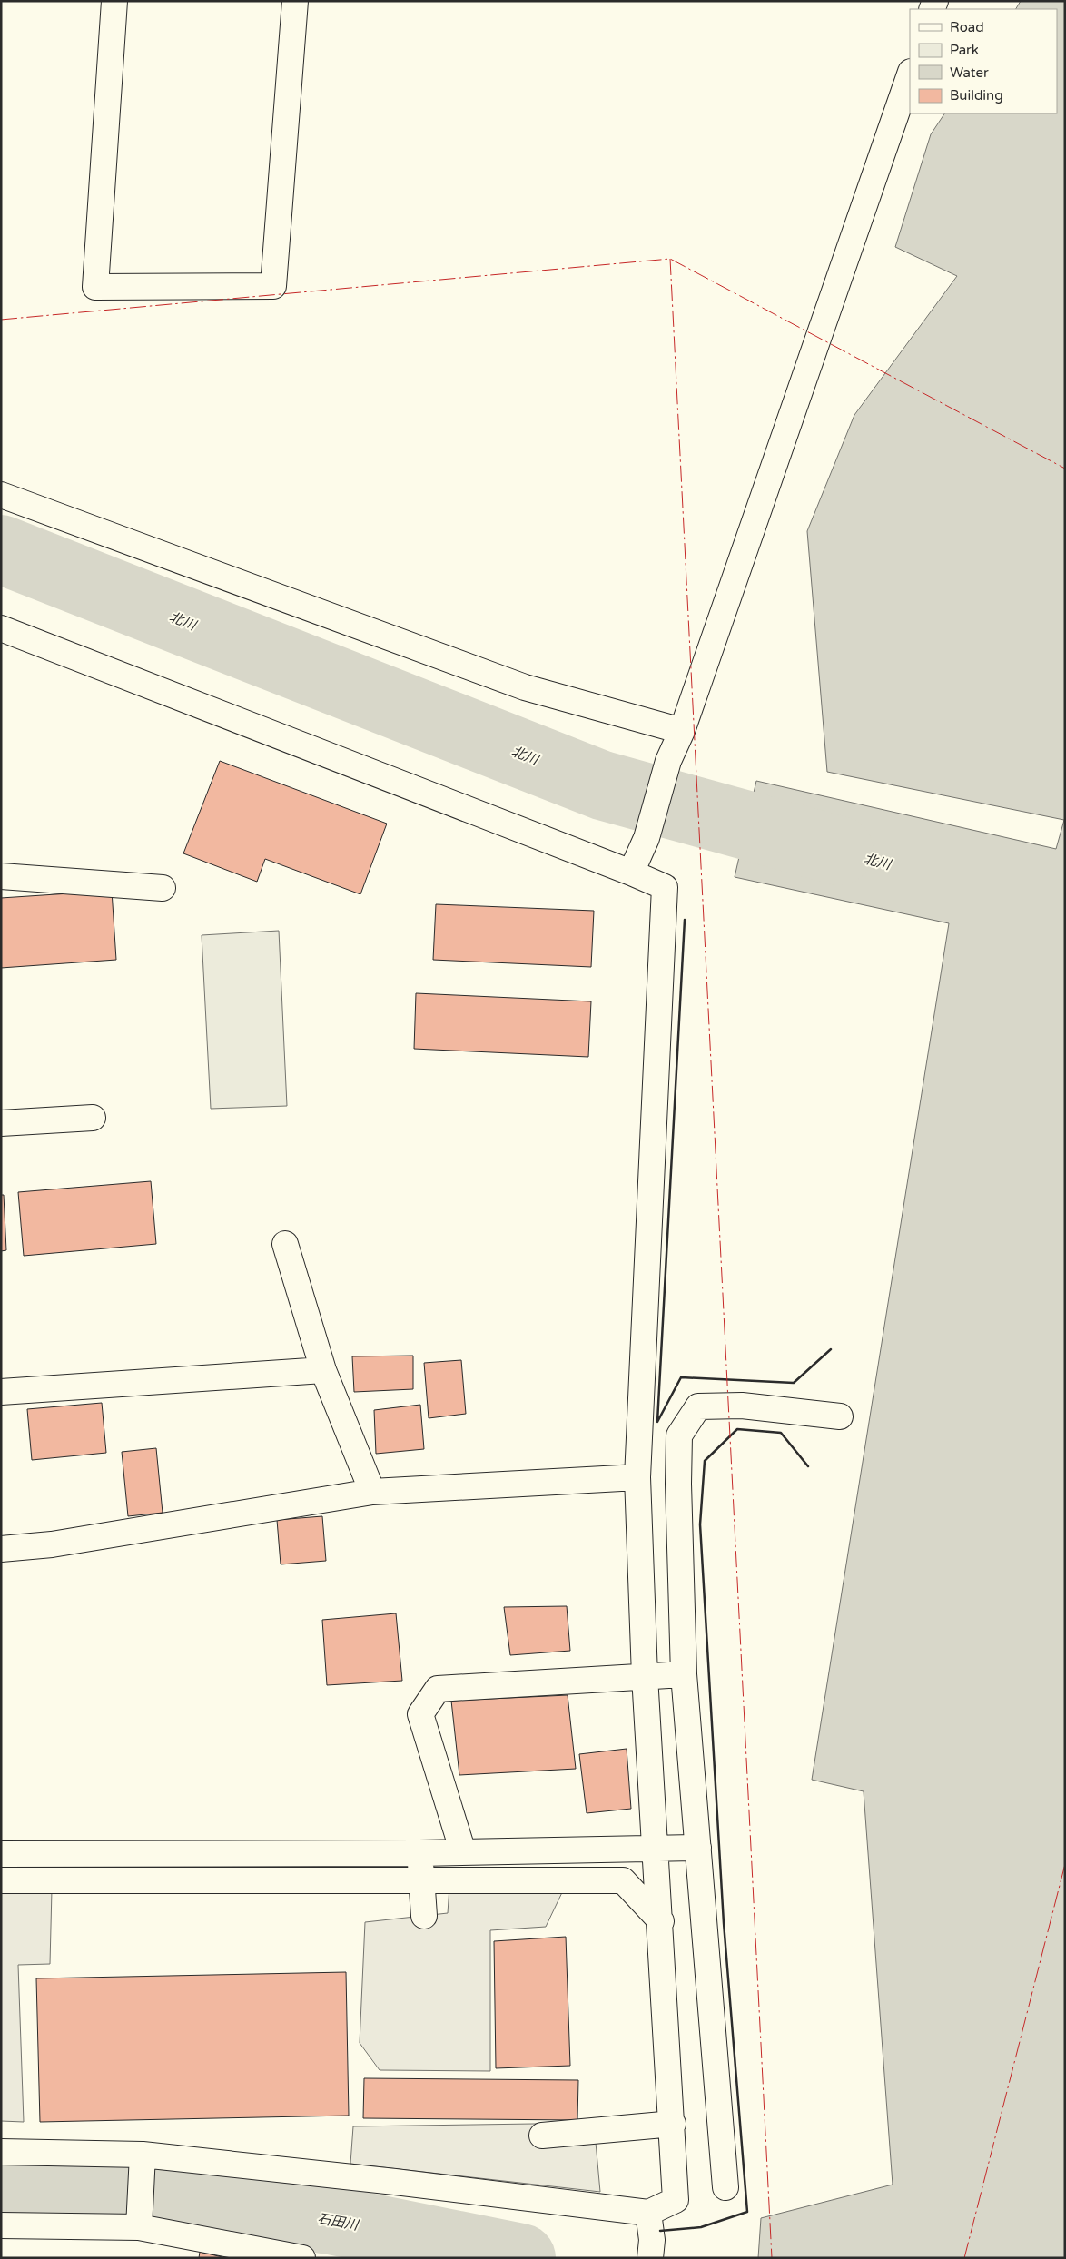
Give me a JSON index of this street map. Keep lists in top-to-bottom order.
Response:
{
  "water": ["北川", "石田川"],
  "legend": [
    "Road",
    "Park",
    "Water",
    "Building"
  ]
}
